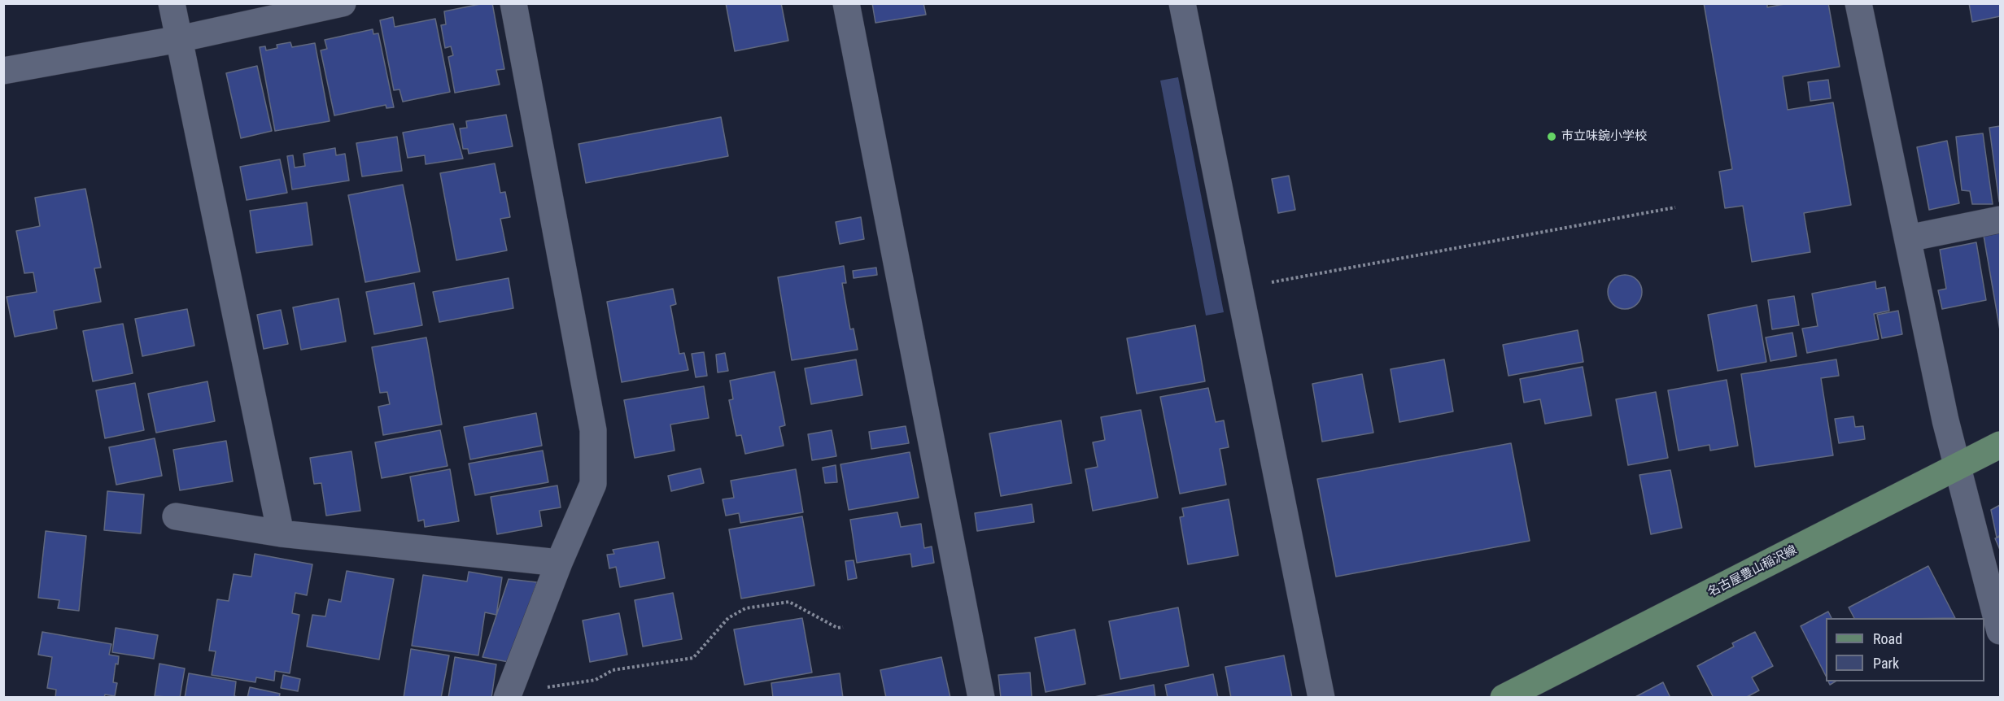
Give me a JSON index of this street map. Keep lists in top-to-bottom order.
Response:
{
  "streets": {
    "main road": ["名古屋豊山稲沢線"]
  },
  "places": ["市立味鋺小学校"],
  "legend": ["Road", "Park"]
}
